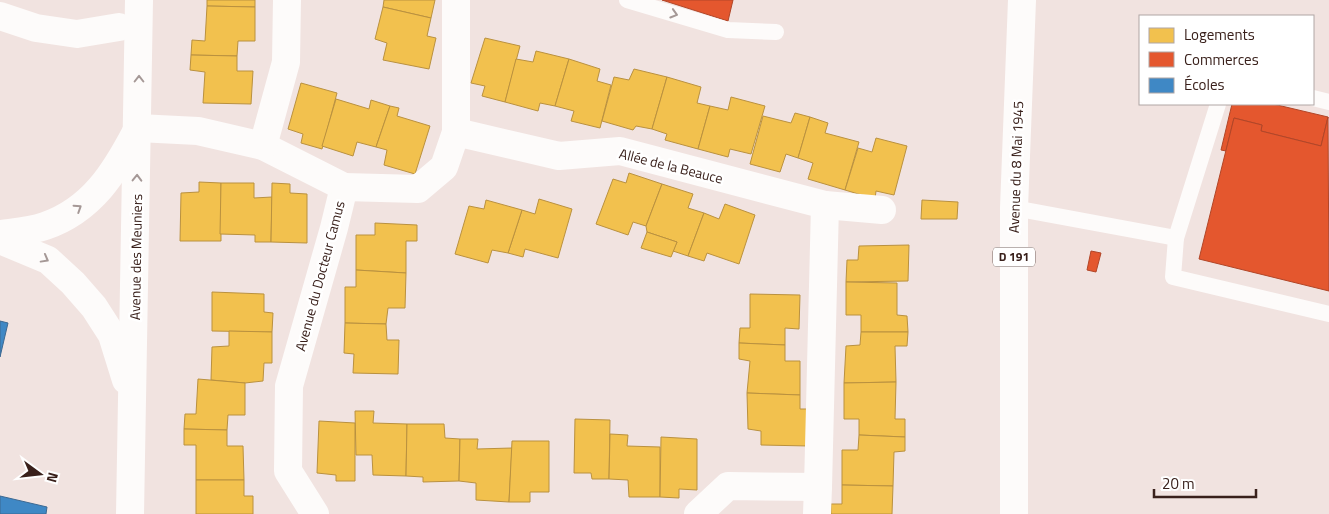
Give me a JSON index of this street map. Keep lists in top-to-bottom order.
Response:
{
  "streets": {
    "street": [
      "Allée de la Beauce",
      "Avenue du 8 Mai 1945",
      "Avenue des Meuniers",
      "D 191",
      "Avenue du Docteur Camus"
    ]
  },
  "crossings": [
    ["Avenue des Meuniers", "Avenue du Docteur Camus"]
  ],
  "legend": ["Logements", "Commerces", "Écoles"],
  "scale_bar": "20 m",
  "north": "right"
}
